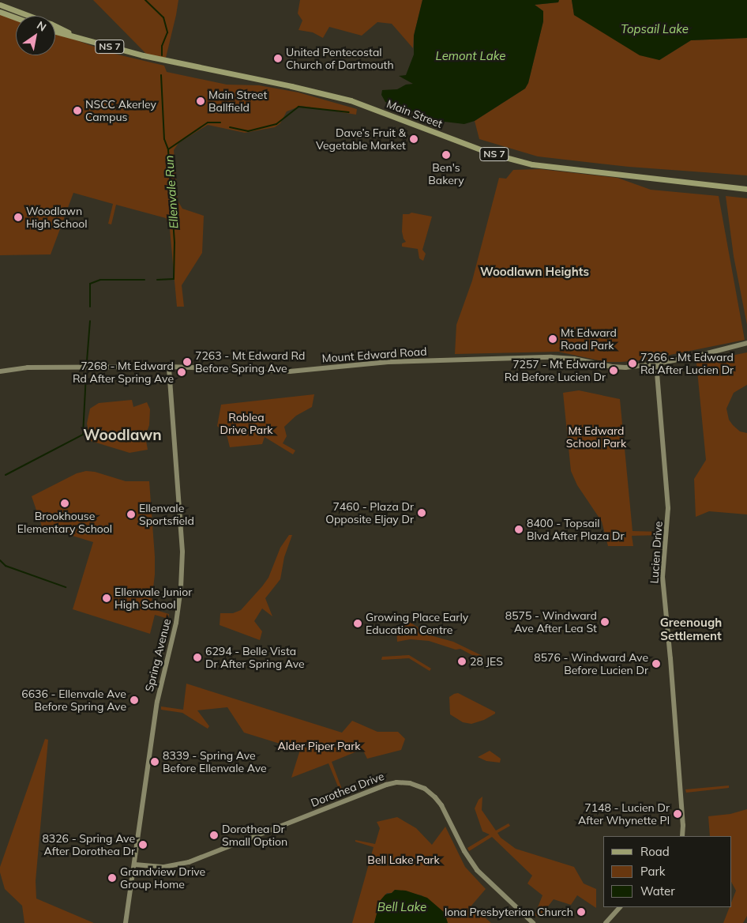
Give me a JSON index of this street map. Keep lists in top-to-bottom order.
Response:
{
  "streets": {
    "main road": ["NS 7", "Main Street"],
    "street": [
      "Mount Edward Road",
      "Lucien Drive",
      "Spring Avenue",
      "Dorothea Drive"
    ]
  },
  "crossings": [
    ["Mount Edward Road", "Lucien Drive"],
    ["Mount Edward Road", "Spring Avenue"],
    ["Spring Avenue", "Dorothea Drive"]
  ],
  "districts": ["Woodlawn Heights", "Woodlawn", "Greenough Settlement"],
  "water": [
    "Topsail Lake",
    "Lemont Lake",
    "Ellenvale Run",
    "Bell Lake"
  ],
  "parks": [
    "Roblea Drive Park",
    "Mt Edward School Park",
    "Alder Piper Park",
    "Bell Lake Park"
  ],
  "places": [
    "United Pentecostal Church of Dartmouth",
    "Main Street Ballfield",
    "NSCC Akerley Campus",
    "Dave’s Fruit & Vegetable Market",
    "Ben's Bakery",
    "Woodlawn High School",
    "Mt Edward Road Park",
    "7263 - Mt Edward Rd Before Spring Ave",
    "7266 - Mt Edward Rd After Lucien Dr",
    "7257 - Mt Edward Rd Before Lucien Dr",
    "7268 - Mt Edward Rd After Spring Ave",
    "Brookhouse Elementary School",
    "7460 - Plaza Dr Opposite Eljay Dr",
    "Ellenvale Sportsfield",
    "8400 - Topsail Blvd After Plaza Dr",
    "Ellenvale Junior High School",
    "8575 - Windward Ave After Lea St",
    "Growing Place Early Education Centre",
    "6294 - Belle Vista Dr After Spring Ave",
    "28 JES",
    "8576 - Windward Ave Before Lucien Dr",
    "6636 - Ellenvale Ave Before Spring Ave",
    "8339 - Spring Ave Before Ellenvale Ave",
    "7148 - Lucien Dr After Whynette Pl",
    "Dorothea Dr Small Option",
    "8326 - Spring Ave After Dorothea Dr",
    "Grandview Drive Group Home",
    "Iona Presbyterian Church"
  ],
  "legend": ["Road", "Park", "Water"],
  "north": "top right"
}
